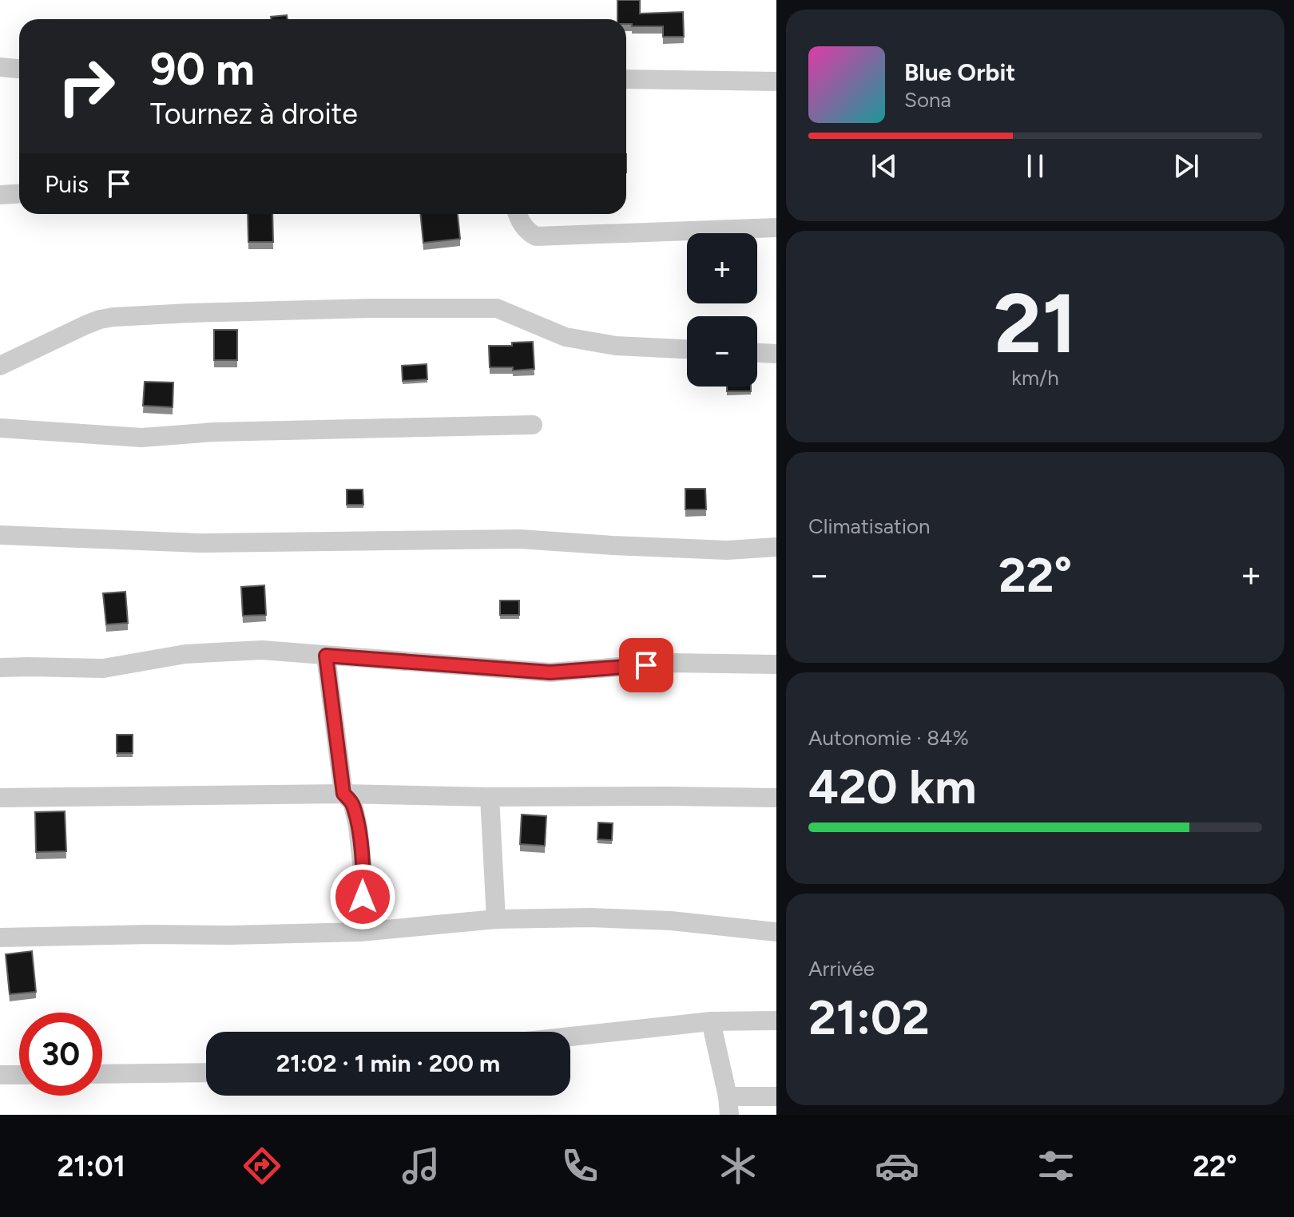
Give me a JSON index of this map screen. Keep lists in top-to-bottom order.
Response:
{
  "page": {
    "turn": ["90 m", "Tournez à droite"],
    "song": ["Blue Orbit", "Sona"],
    "then": "Puis",
    "tile": [
      ["21", "km/h"],
      "Climatisation",
      ["Autonomie · 84%", "420 km"],
      ["Arrivée", "21:02"]
    ],
    "map_buttons": ["+", "−"],
    "heat": ["−", "22°", "+"],
    "limit": "30",
    "trip": "21:02 · 1 min · 200 m",
    "tabs": ["21:01", "22°"]
  }
}
